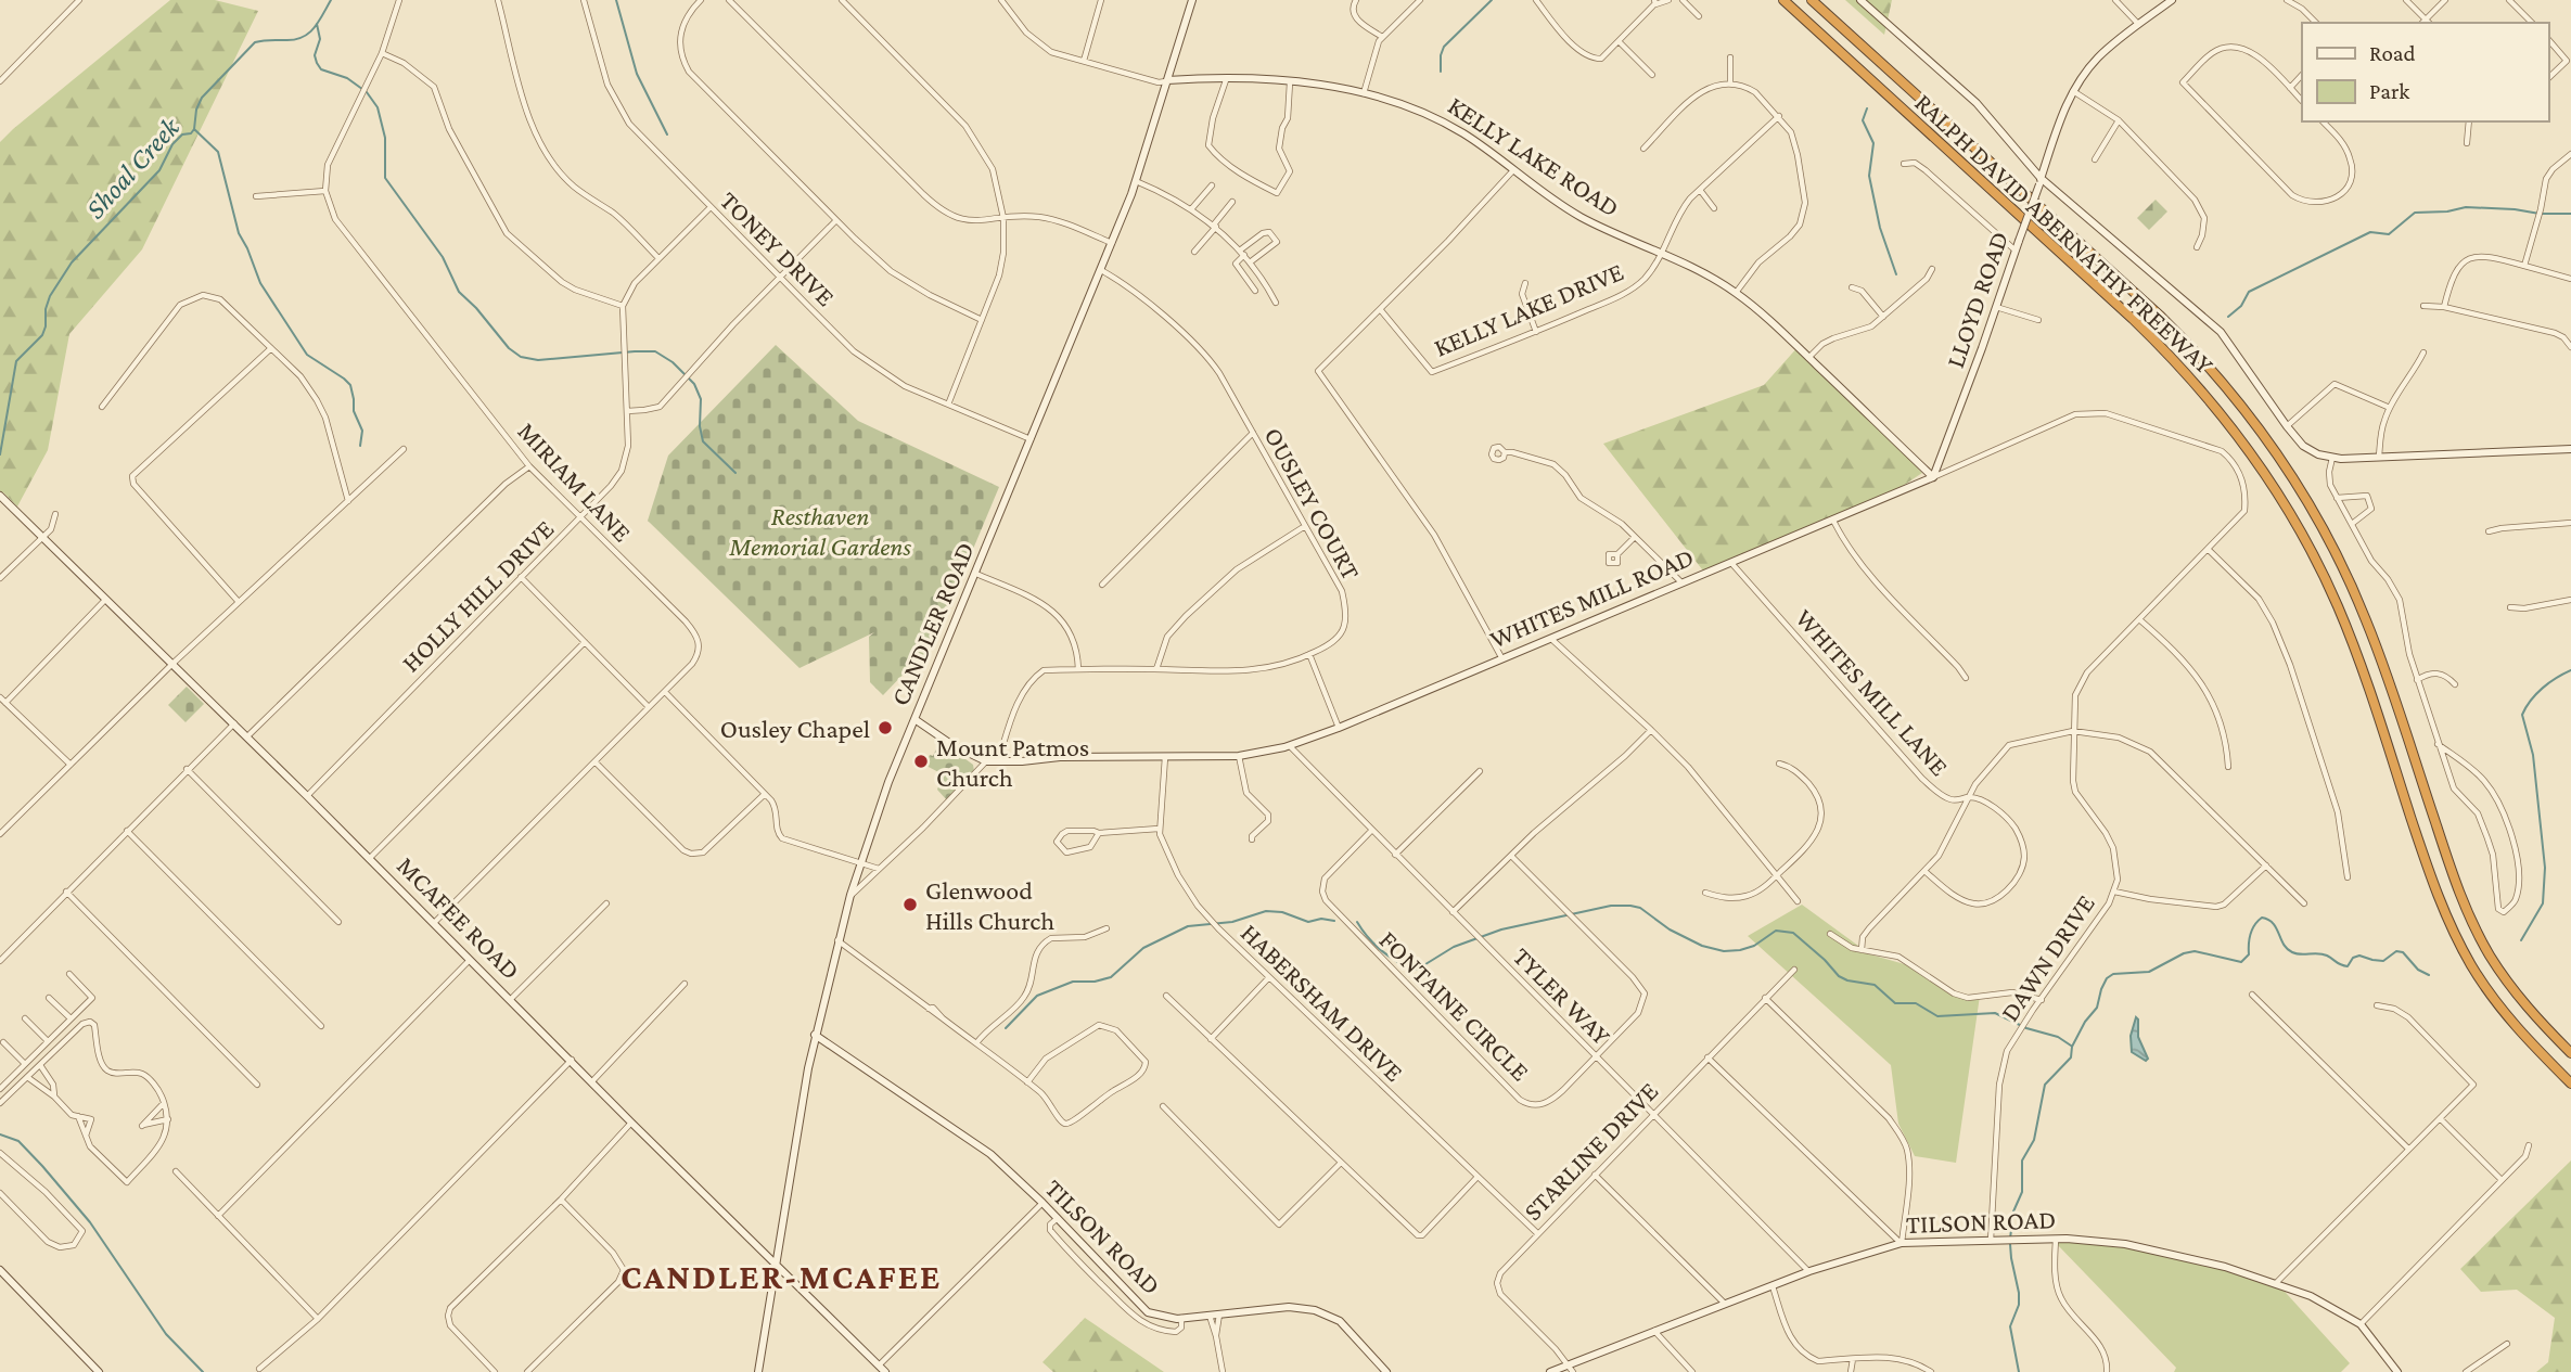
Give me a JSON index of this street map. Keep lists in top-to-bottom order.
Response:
{
  "streets": {
    "highway": ["RALPH DAVID ABERNATHY FREEWAY"],
    "street": [
      "KELLY LAKE ROAD",
      "TONEY DRIVE",
      "LLOYD ROAD",
      "KELLY LAKE DRIVE",
      "MIRIAM LANE",
      "OUSLEY COURT",
      "HOLLY HILL DRIVE",
      "WHITES MILL ROAD",
      "CANDLER ROAD",
      "WHITES MILL LANE",
      "MCAFEE ROAD",
      "DAWN DRIVE",
      "TYLER WAY",
      "HABERSHAM DRIVE",
      "FONTAINE CIRCLE",
      "STARLINE DRIVE",
      "TILSON ROAD"
    ]
  },
  "crossings": [
    ["KELLY LAKE ROAD", "LLOYD ROAD"],
    ["KELLY LAKE ROAD", "KELLY LAKE DRIVE"],
    ["KELLY LAKE ROAD", "WHITES MILL ROAD"],
    ["KELLY LAKE ROAD", "CANDLER ROAD"],
    ["TONEY DRIVE", "CANDLER ROAD"],
    ["LLOYD ROAD", "WHITES MILL ROAD"],
    ["MIRIAM LANE", "HOLLY HILL DRIVE"],
    ["MIRIAM LANE", "MCAFEE ROAD"],
    ["OUSLEY COURT", "WHITES MILL ROAD"],
    ["OUSLEY COURT", "CANDLER ROAD"],
    ["HOLLY HILL DRIVE", "MCAFEE ROAD"],
    ["WHITES MILL ROAD", "CANDLER ROAD"],
    ["WHITES MILL ROAD", "WHITES MILL LANE"],
    ["WHITES MILL ROAD", "DAWN DRIVE"],
    ["WHITES MILL ROAD", "TYLER WAY"],
    ["CANDLER ROAD", "MCAFEE ROAD"],
    ["CANDLER ROAD", "TILSON ROAD"],
    ["DAWN DRIVE", "TILSON ROAD"],
    ["TYLER WAY", "FONTAINE CIRCLE"],
    ["TYLER WAY", "STARLINE DRIVE"],
    ["TYLER WAY", "TILSON ROAD"],
    ["HABERSHAM DRIVE", "STARLINE DRIVE"],
    ["STARLINE DRIVE", "TILSON ROAD"]
  ],
  "districts": ["CANDLER-MCAFEE"],
  "water": ["Shoal Creek"],
  "parks": ["Resthaven Memorial Gardens"],
  "places": ["Ousley Chapel", "Mount Patmos Church", "Glenwood Hills Church"],
  "legend": ["Road", "Park"]
}
